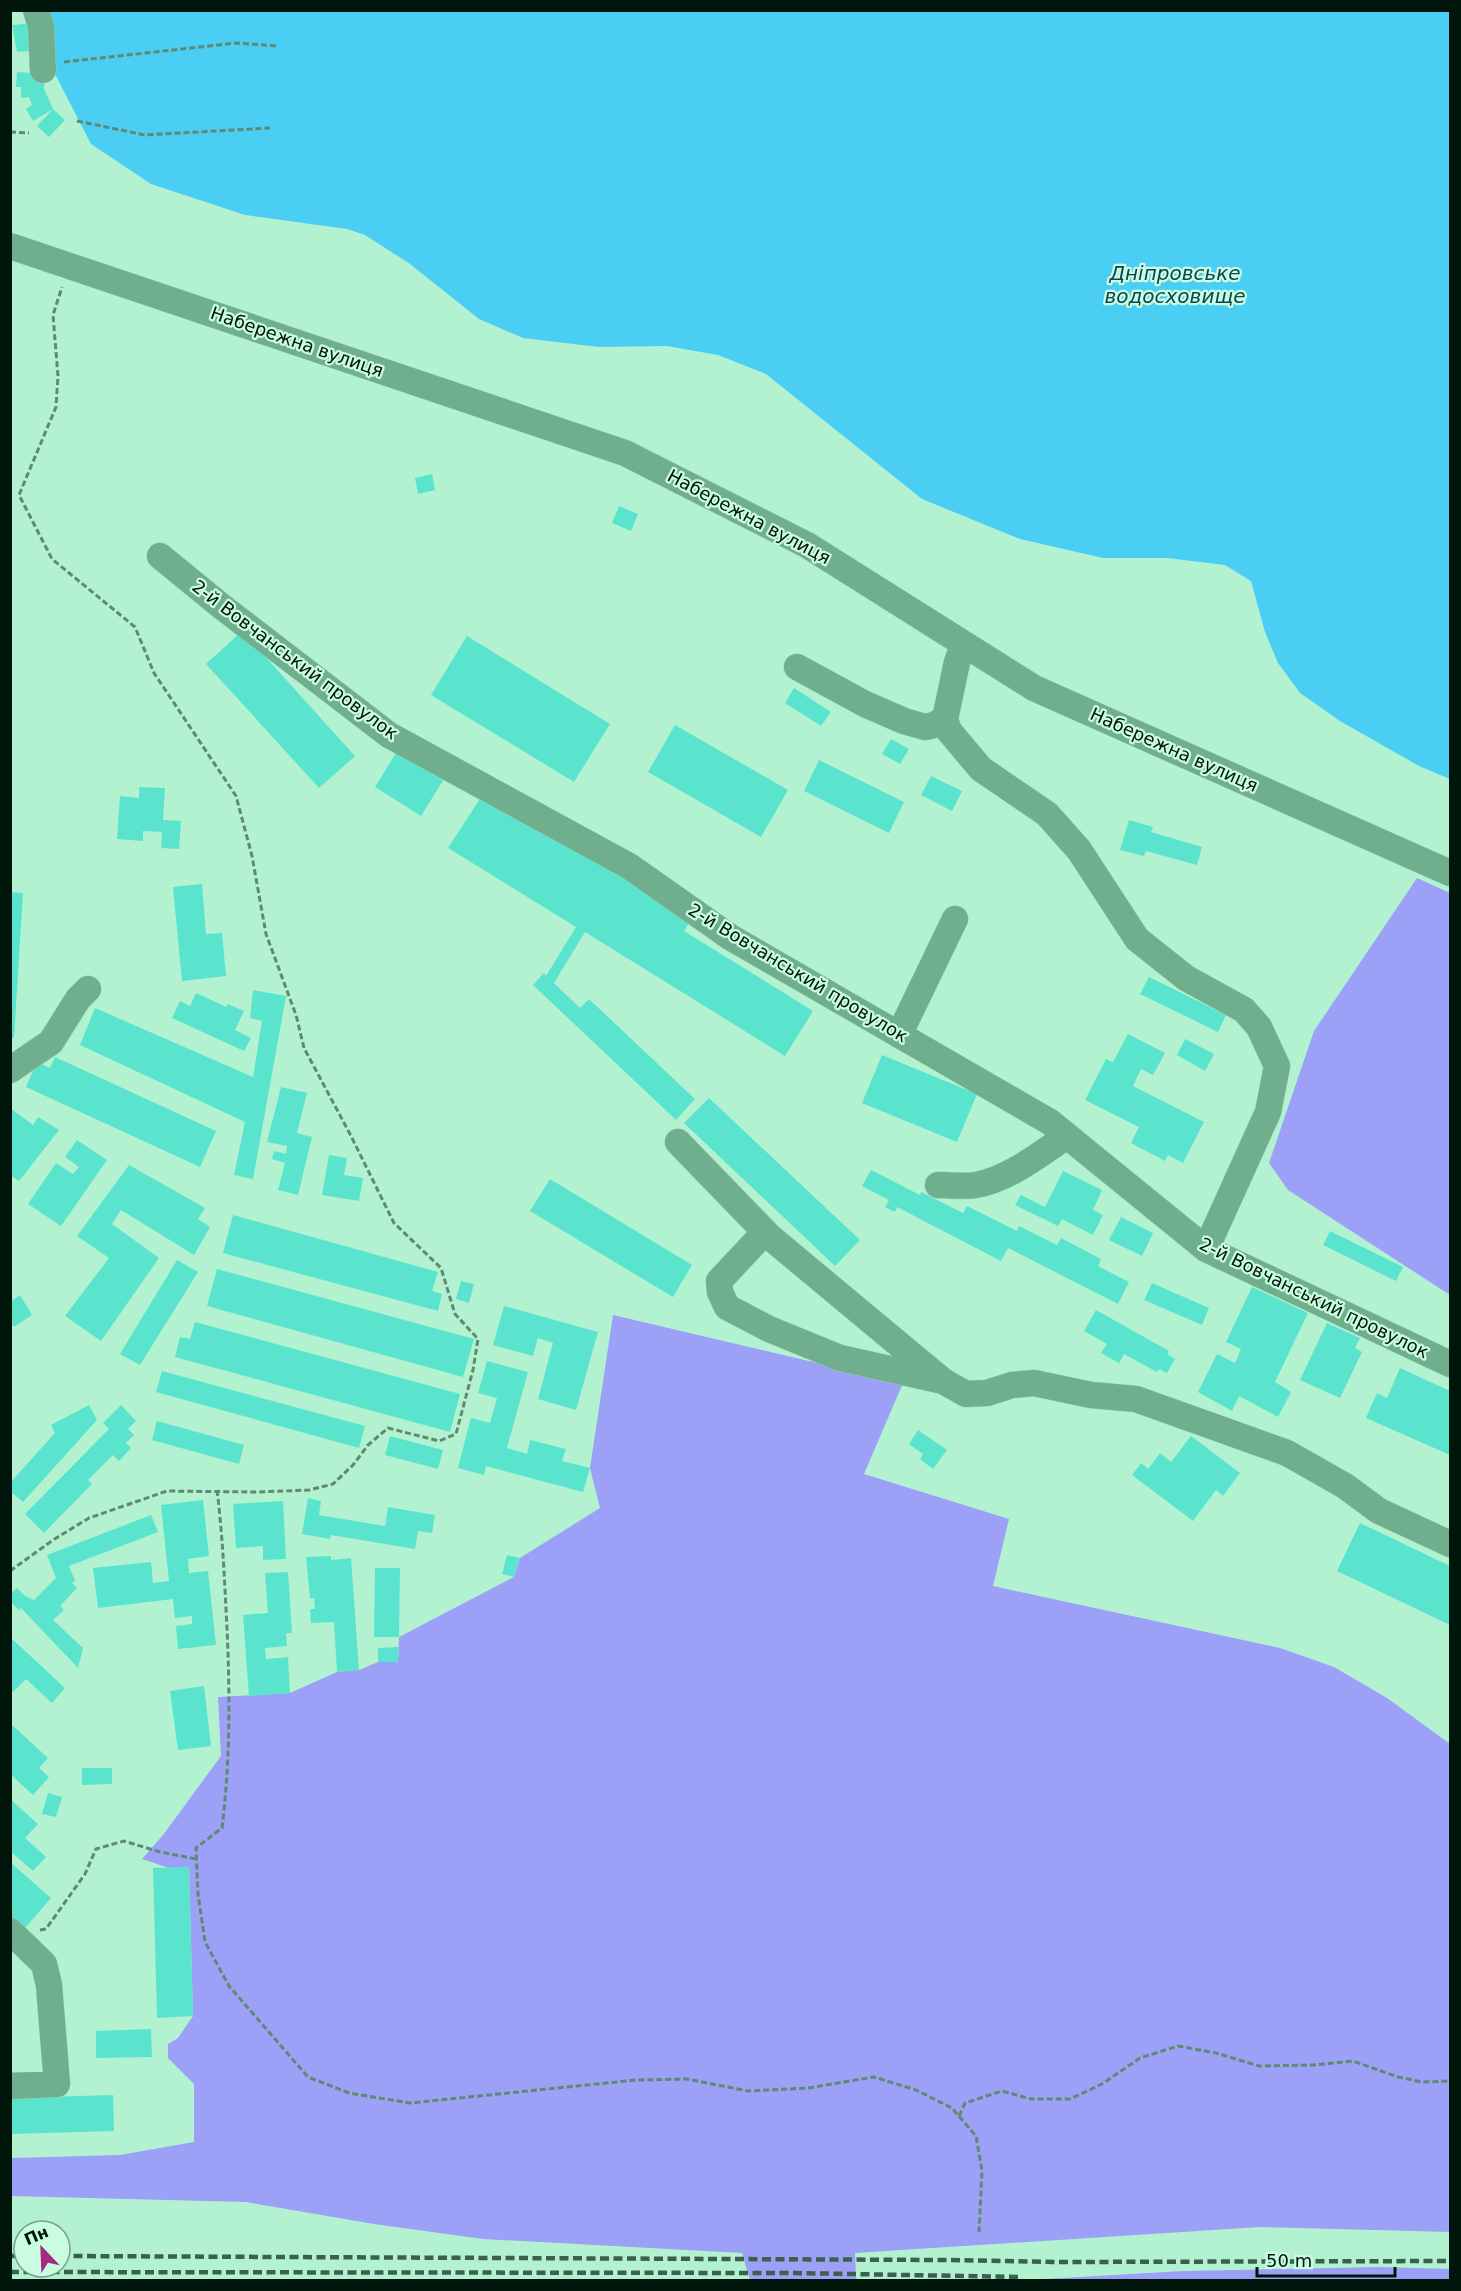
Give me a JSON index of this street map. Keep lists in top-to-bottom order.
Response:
{
  "streets": {
    "street": ["Набережна вулиця", "2-й Вовчанський провулок"]
  },
  "water": ["Дніпровське водосховище"],
  "scale_bar": "50 m",
  "north": "top left"
}
